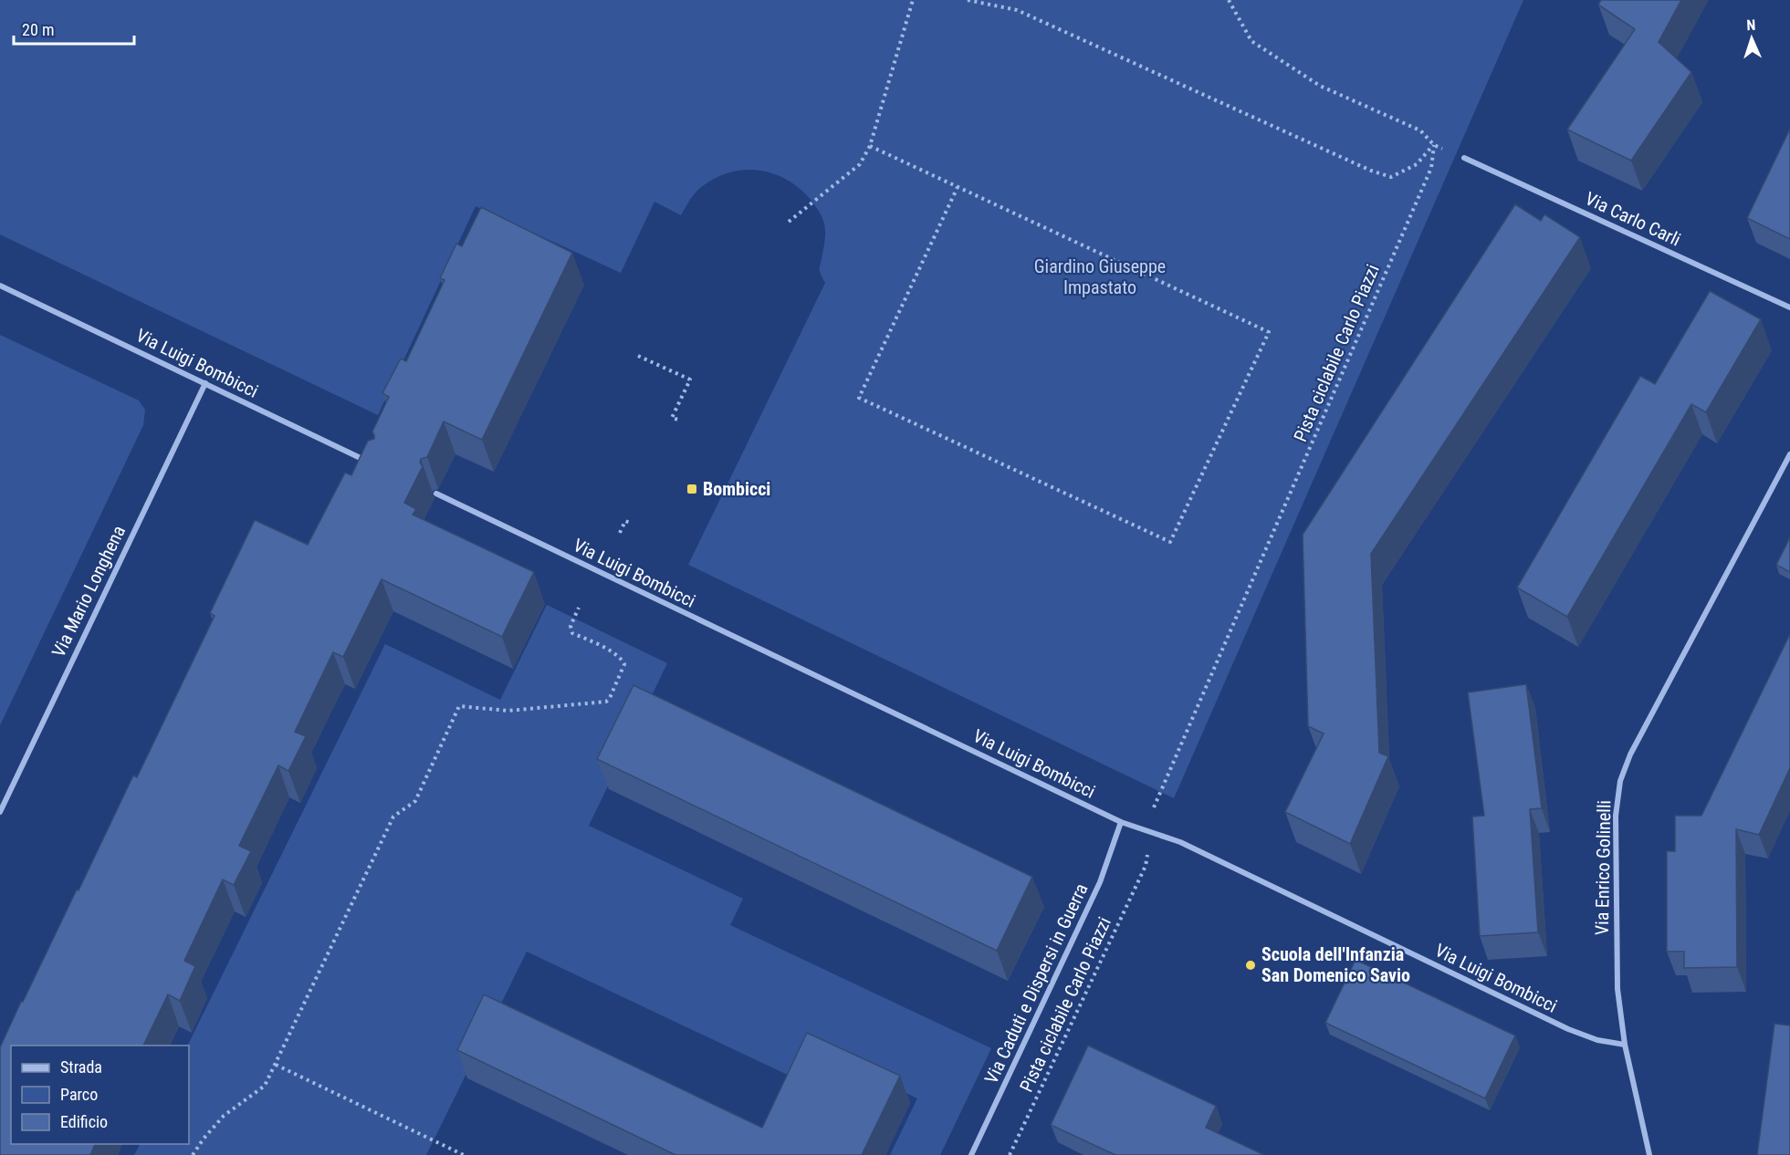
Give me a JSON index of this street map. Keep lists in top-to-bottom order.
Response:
{
  "streets": {
    "street": [
      "Via Carlo Carli",
      "Via Luigi Bombicci",
      "Via Mario Longhena",
      "Via Enrico Golinelli",
      "Via Caduti e Dispersi in Guerra"
    ],
    "path": ["Pista ciclabile Carlo Piazzi"]
  },
  "crossings": [
    ["Via Luigi Bombicci", "Via Mario Longhena"],
    ["Via Luigi Bombicci", "Via Enrico Golinelli"],
    ["Via Luigi Bombicci", "Via Caduti e Dispersi in Guerra"]
  ],
  "parks": ["Giardino Giuseppe Impastato"],
  "places": {
    "transit": ["Bombicci"],
    "other": ["Scuola dell'Infanzia San Domenico Savio"]
  },
  "legend": ["Strada", "Parco", "Edificio"],
  "scale_bar": "20 m",
  "north": "top"
}
